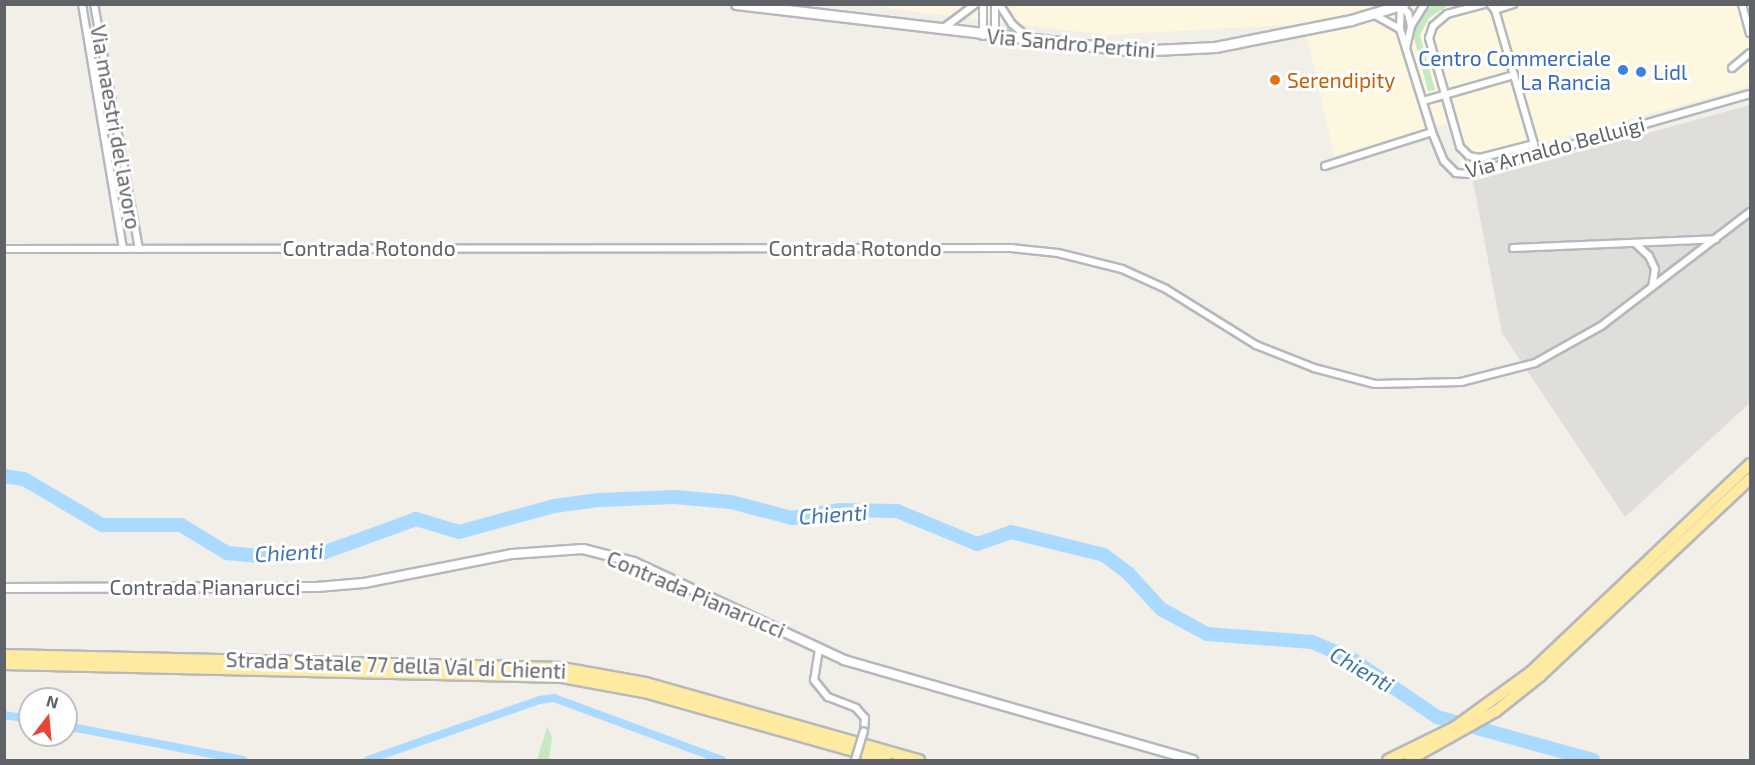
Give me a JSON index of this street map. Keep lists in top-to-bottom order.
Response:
{
  "streets": {
    "highway": ["Strada Statale 77 della Val di Chienti"],
    "main road": ["Via Sandro Pertini"],
    "street": [
      "Via maestri del lavoro",
      "Via Arnaldo Belluigi",
      "Contrada Rotondo",
      "Contrada Pianarucci"
    ]
  },
  "crossings": [
    ["Via Sandro Pertini", "Via Arnaldo Belluigi"],
    ["Via maestri del lavoro", "Contrada Rotondo"]
  ],
  "water": ["Chienti"],
  "places": ["Centro Commerciale La Rancia", "Lidl", "Serendipity"],
  "north": "top"
}
